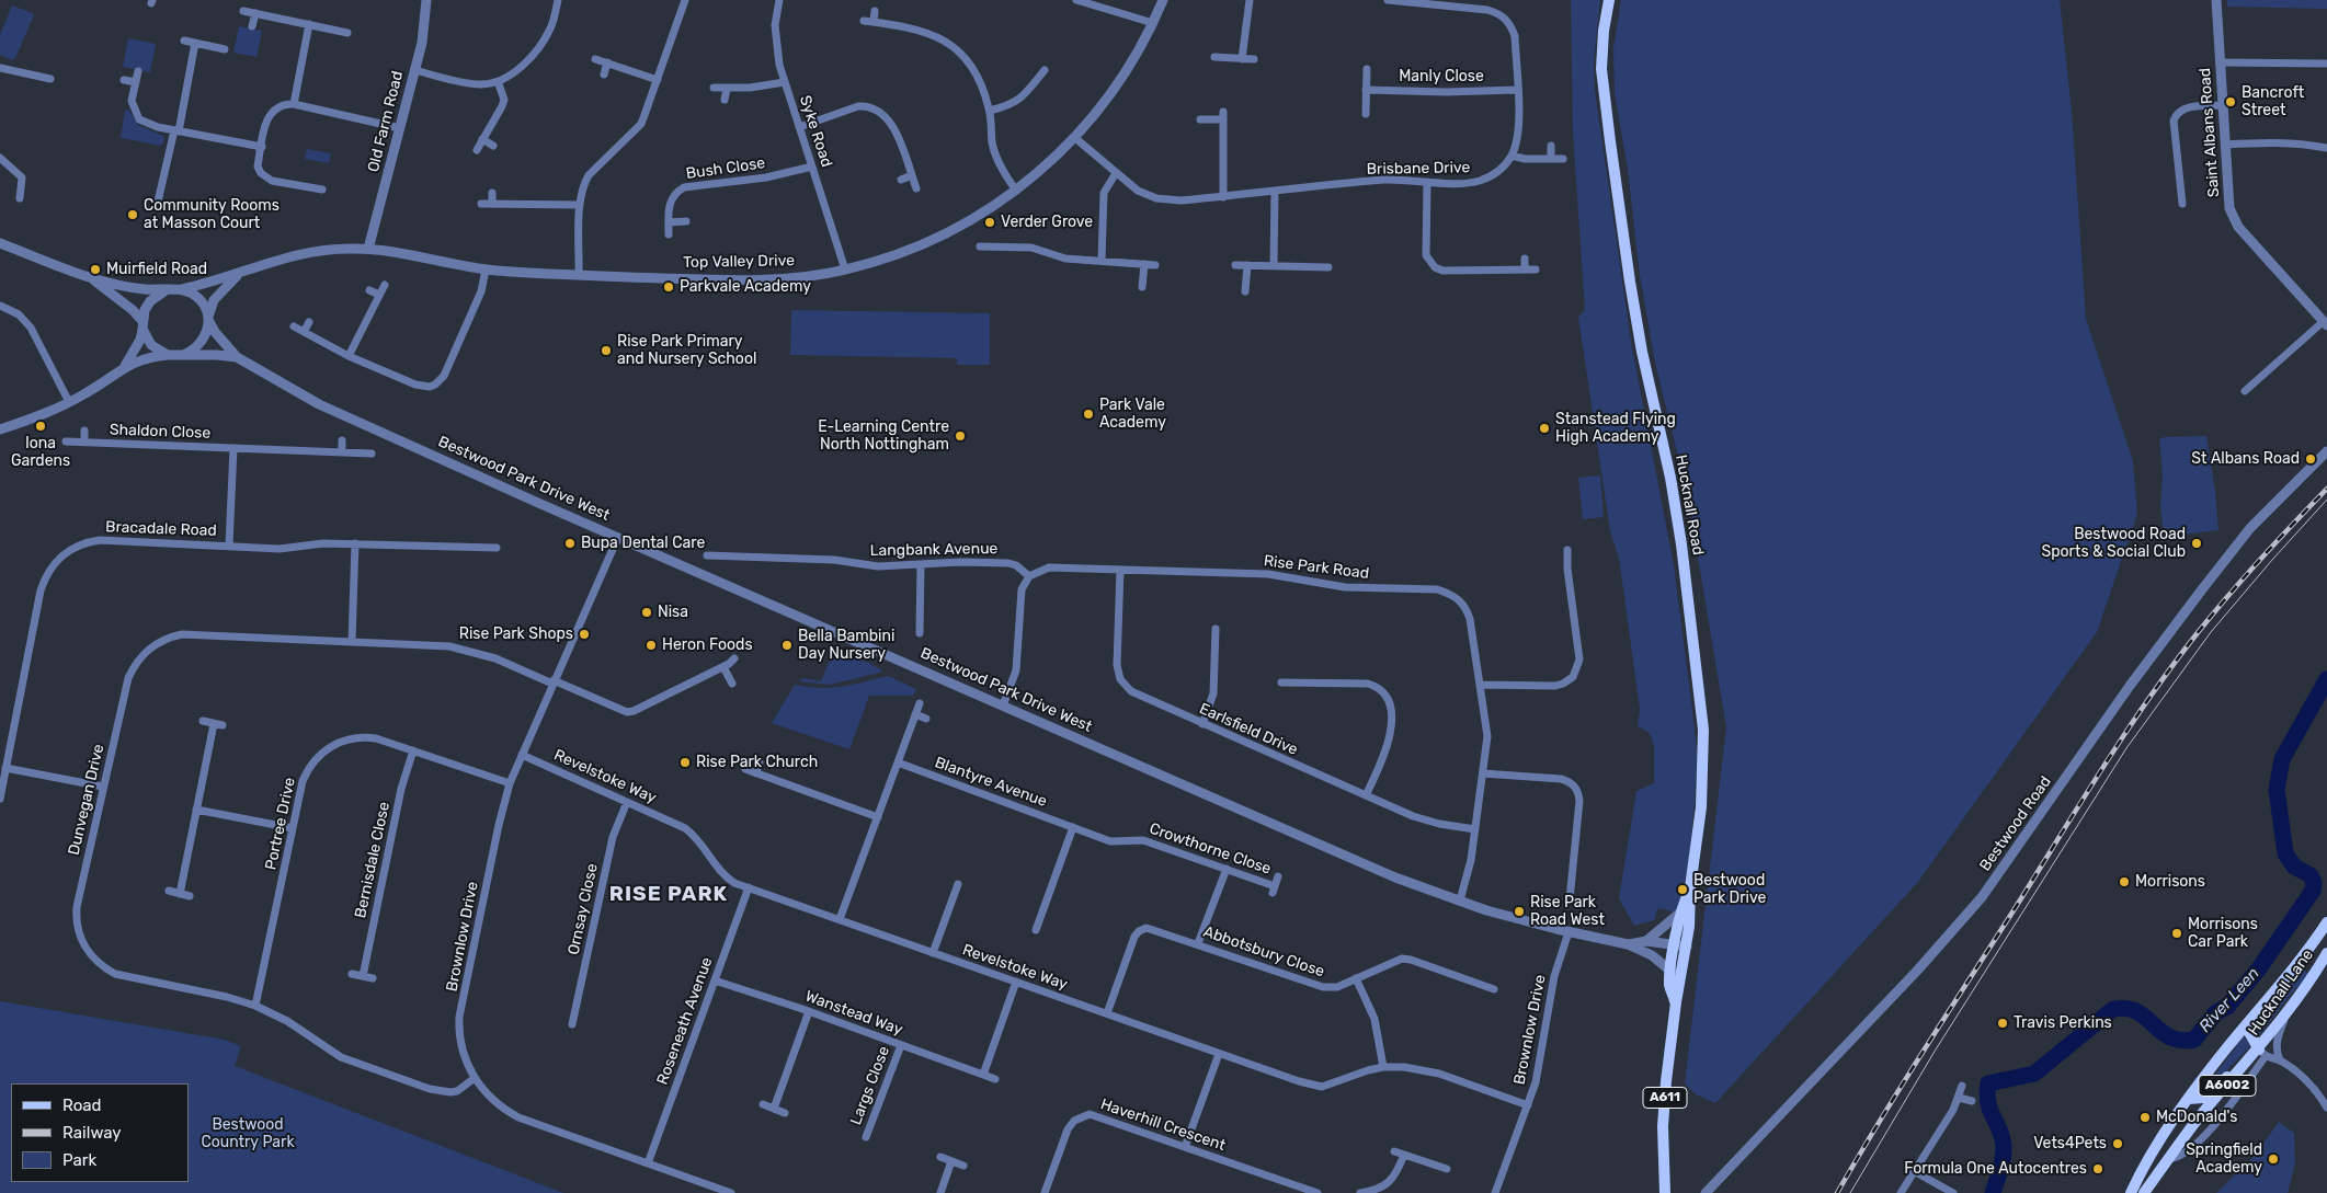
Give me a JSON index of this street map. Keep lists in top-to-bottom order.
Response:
{
  "streets": {
    "main road": [
      "Hucknall Road",
      "Hucknall Lane",
      "A6002",
      "A611"
    ],
    "street": [
      "Manly Close",
      "Old Farm Road",
      "Syke Road",
      "Saint Albans Road",
      "Bush Close",
      "Brisbane Drive",
      "Top Valley Drive",
      "Shaldon Close",
      "Bestwood Park Drive West",
      "Bracadale Road",
      "Langbank Avenue",
      "Rise Park Road",
      "Earlsfield Drive",
      "Revelstoke Way",
      "Blantyre Avenue",
      "Dunvegan Drive",
      "Portree Drive",
      "Bestwood Road",
      "Crowthorne Close",
      "Bernisdale Close",
      "Ornsay Close",
      "Brownlow Drive",
      "Abbotsbury Close",
      "Wanstead Way",
      "Roseneath Avenue",
      "Largs Close",
      "Haverhill Crescent"
    ]
  },
  "crossings": [
    ["Manly Close", "Brisbane Drive"],
    ["Old Farm Road", "Top Valley Drive"],
    ["Syke Road", "Bush Close"],
    ["Syke Road", "Top Valley Drive"],
    ["Brisbane Drive", "Top Valley Drive"],
    ["Top Valley Drive", "Bestwood Park Drive West"],
    ["Bestwood Park Drive West", "Rise Park Road"],
    ["Bestwood Park Drive West", "Brownlow Drive"],
    ["Langbank Avenue", "Rise Park Road"],
    ["Rise Park Road", "Earlsfield Drive"],
    ["Revelstoke Way", "Ornsay Close"],
    ["Revelstoke Way", "Brownlow Drive"],
    ["Revelstoke Way", "Abbotsbury Close"],
    ["Revelstoke Way", "Roseneath Avenue"],
    ["Blantyre Avenue", "Crowthorne Close"],
    ["Dunvegan Drive", "Portree Drive"],
    ["Dunvegan Drive", "Brownlow Drive"],
    ["Portree Drive", "Bernisdale Close"],
    ["Portree Drive", "Brownlow Drive"],
    ["Brownlow Drive", "Roseneath Avenue"],
    ["Wanstead Way", "Roseneath Avenue"],
    ["Wanstead Way", "Largs Close"]
  ],
  "districts": ["RISE PARK"],
  "water": ["River Leen"],
  "parks": ["Bestwood Country Park"],
  "places": [
    "Bancroft Street",
    "Community Rooms at Masson Court",
    "Verder Grove",
    "Muirfield Road",
    "Parkvale Academy",
    "Rise Park Primary and Nursery School",
    "Park Vale Academy",
    "Iona Gardens",
    "Stanstead Flying High Academy",
    "E-Learning Centre North Nottingham",
    "St Albans Road",
    "Bupa Dental Care",
    "Bestwood Road Sports & Social Club",
    "Nisa",
    "Rise Park Shops",
    "Heron Foods",
    "Bella Bambini Day Nursery",
    "Rise Park Church",
    "Morrisons",
    "Bestwood Park Drive",
    "Rise Park Road West",
    "Morrisons Car Park",
    "Travis Perkins",
    "McDonald's",
    "Vets4Pets",
    "Springfield Academy",
    "Formula One Autocentres"
  ],
  "legend": ["Road", "Railway", "Park"]
}
